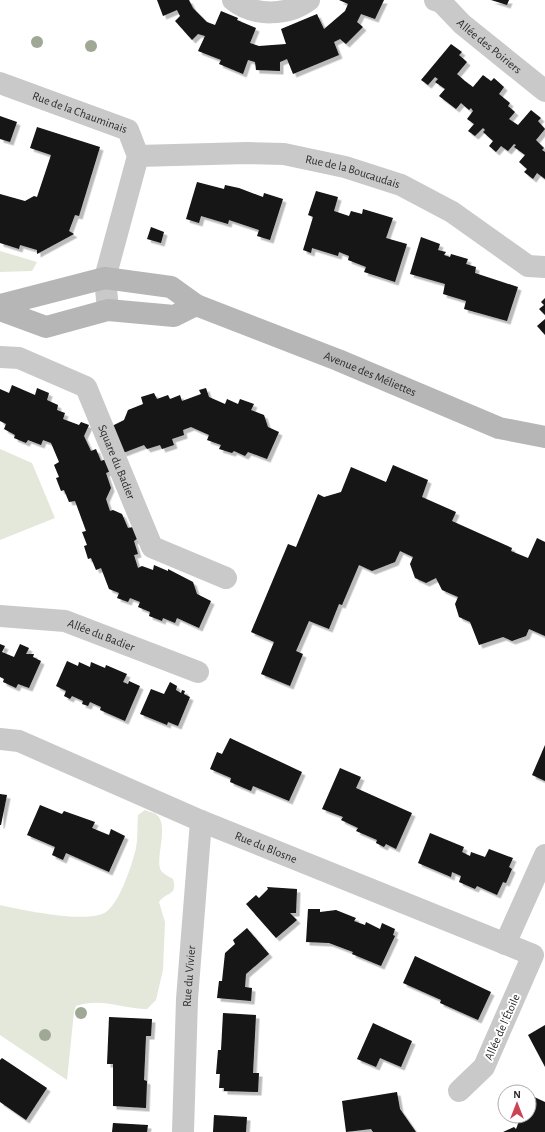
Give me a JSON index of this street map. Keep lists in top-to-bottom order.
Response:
{
  "streets": {
    "street": [
      "Allée des Poiriers",
      "Rue de la Chauminais",
      "Rue de la Boucaudais",
      "Avenue des Méliettes",
      "Square du Badier",
      "Allée du Badier",
      "Rue du Blosne",
      "Rue du Vivier",
      "Allée de l'Étoile"
    ]
  },
  "crossings": [
    ["Rue de la Chauminais", "Rue de la Boucaudais"],
    ["Rue du Blosne", "Rue du Vivier"],
    ["Rue du Blosne", "Allée de l'Étoile"]
  ],
  "north": "top"
}
